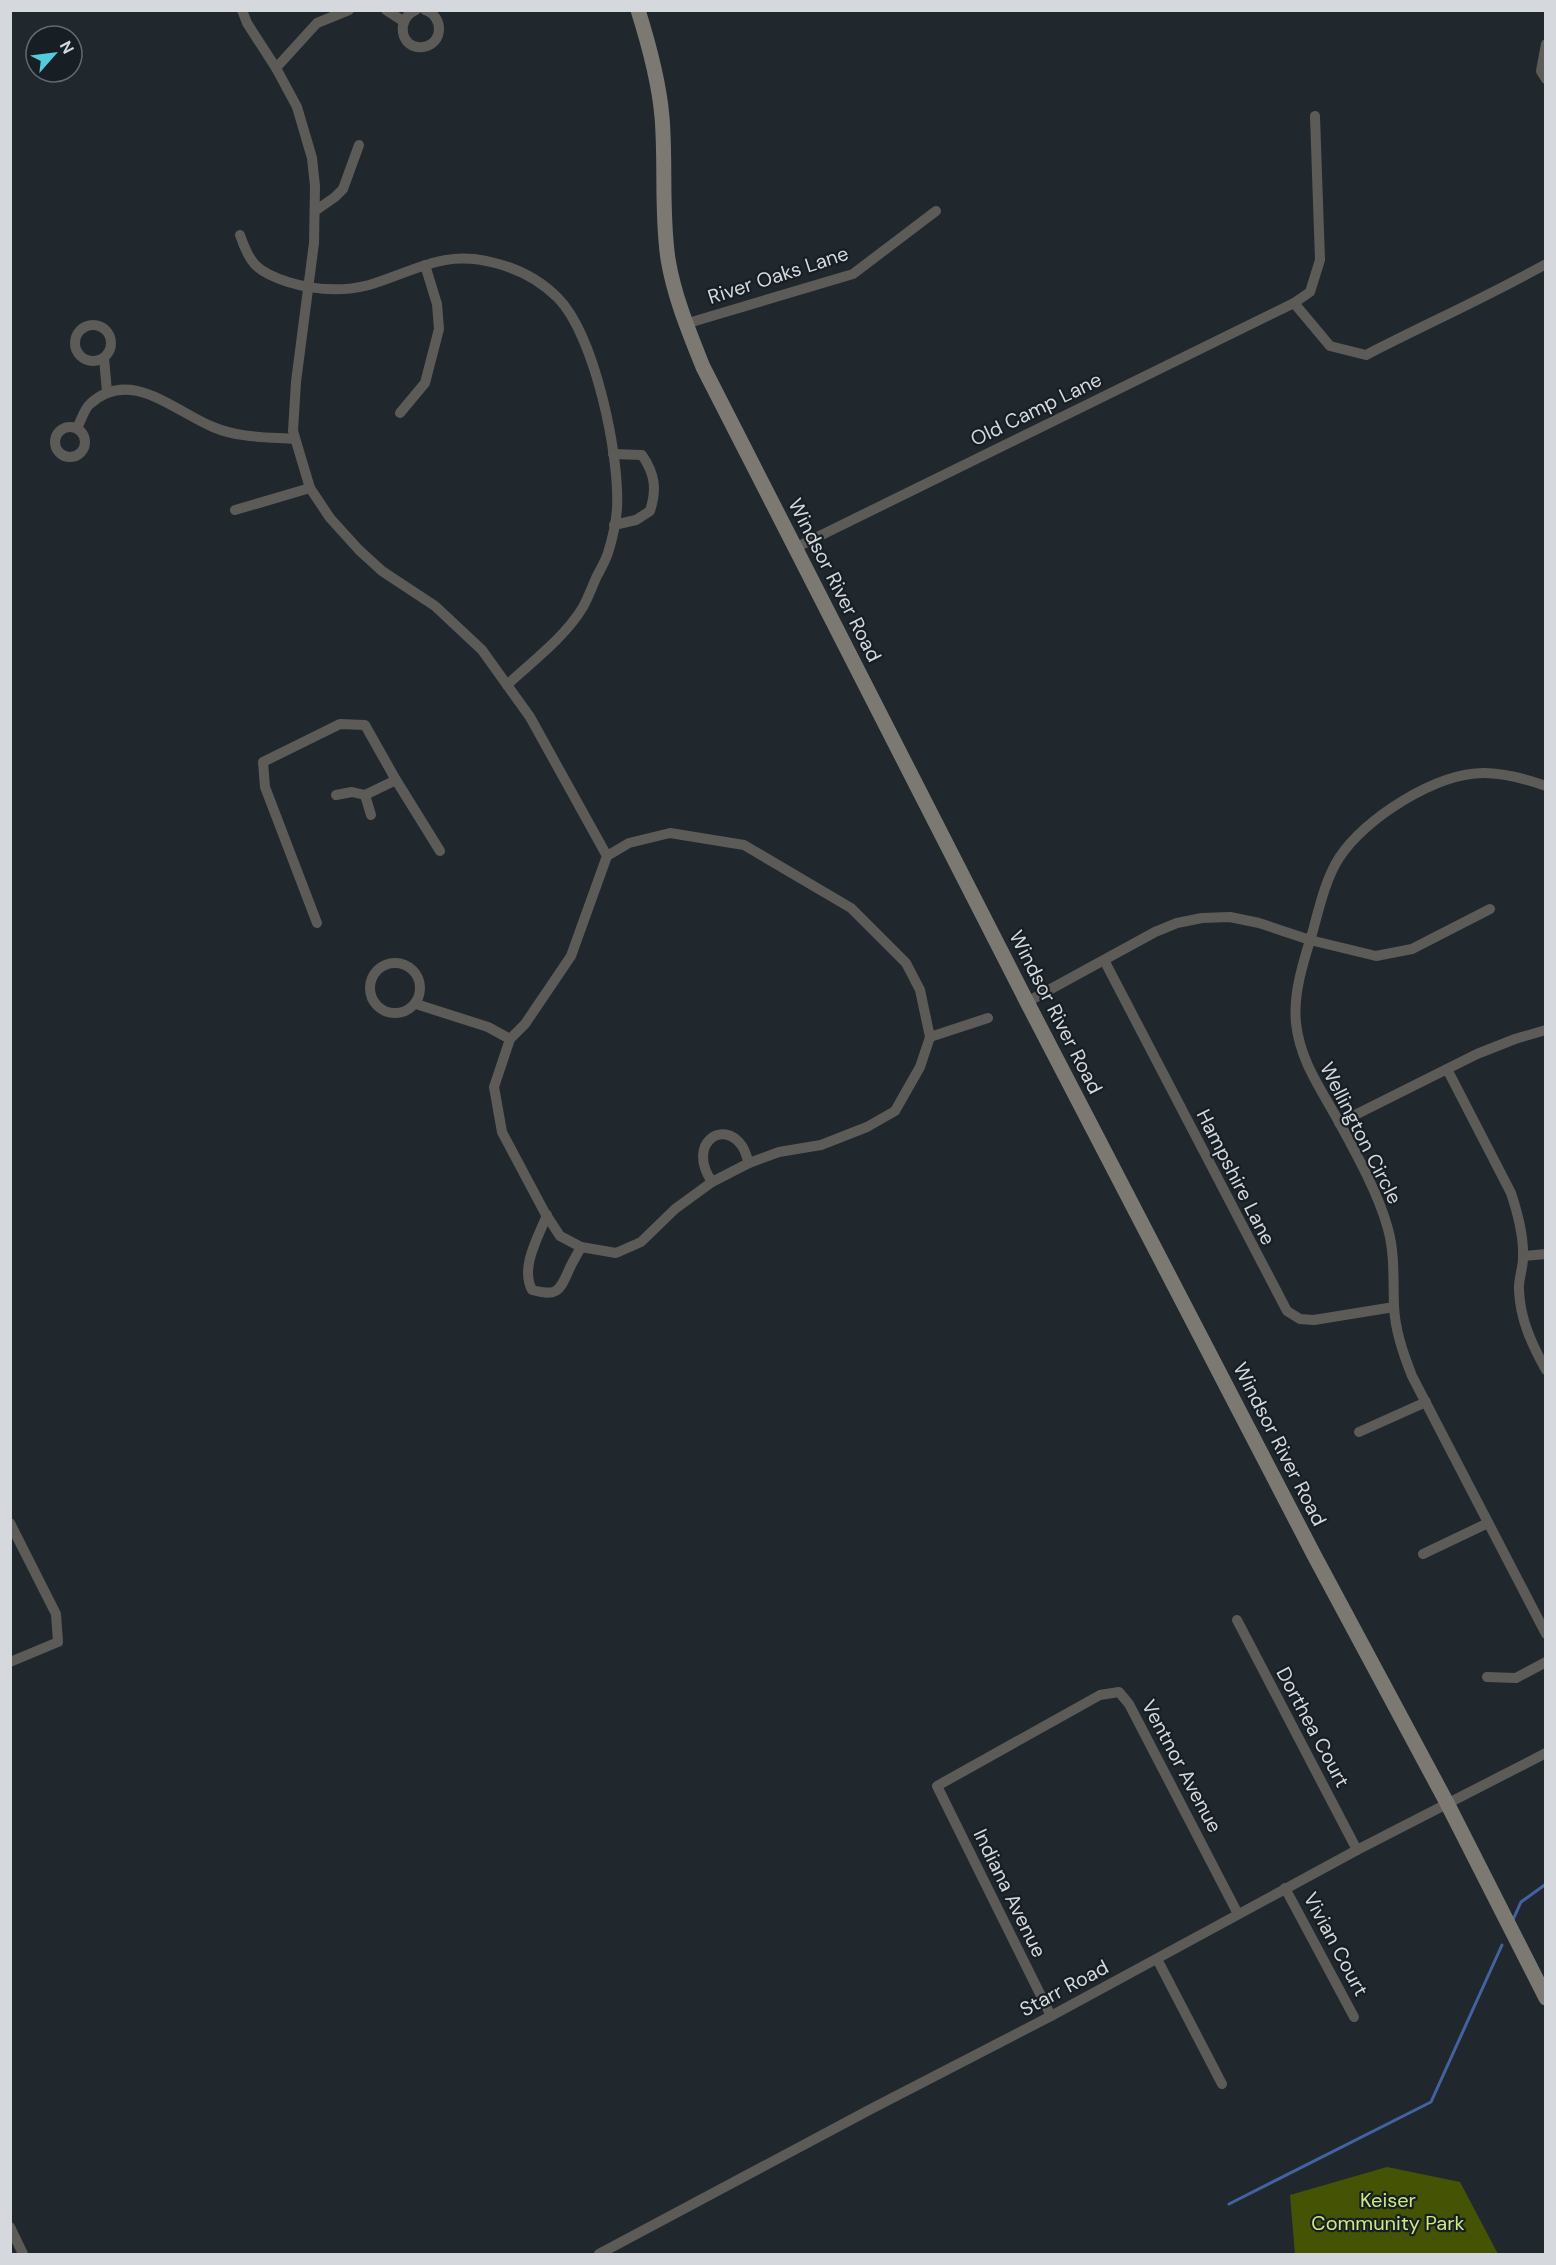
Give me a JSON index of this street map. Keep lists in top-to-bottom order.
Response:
{
  "streets": {
    "main road": ["Windsor River Road"],
    "street": [
      "River Oaks Lane",
      "Old Camp Lane",
      "Wellington Circle",
      "Hampshire Lane",
      "Dorthea Court",
      "Ventnor Avenue",
      "Indiana Avenue",
      "Vivian Court",
      "Starr Road"
    ]
  },
  "crossings": [
    ["River Oaks Lane", "Windsor River Road"],
    ["Old Camp Lane", "Windsor River Road"],
    ["Windsor River Road", "Starr Road"],
    ["Wellington Circle", "Hampshire Lane"],
    ["Dorthea Court", "Starr Road"],
    ["Ventnor Avenue", "Indiana Avenue"],
    ["Ventnor Avenue", "Starr Road"],
    ["Indiana Avenue", "Starr Road"],
    ["Vivian Court", "Starr Road"]
  ],
  "parks": ["Keiser Community Park"],
  "north": "top right"
}
